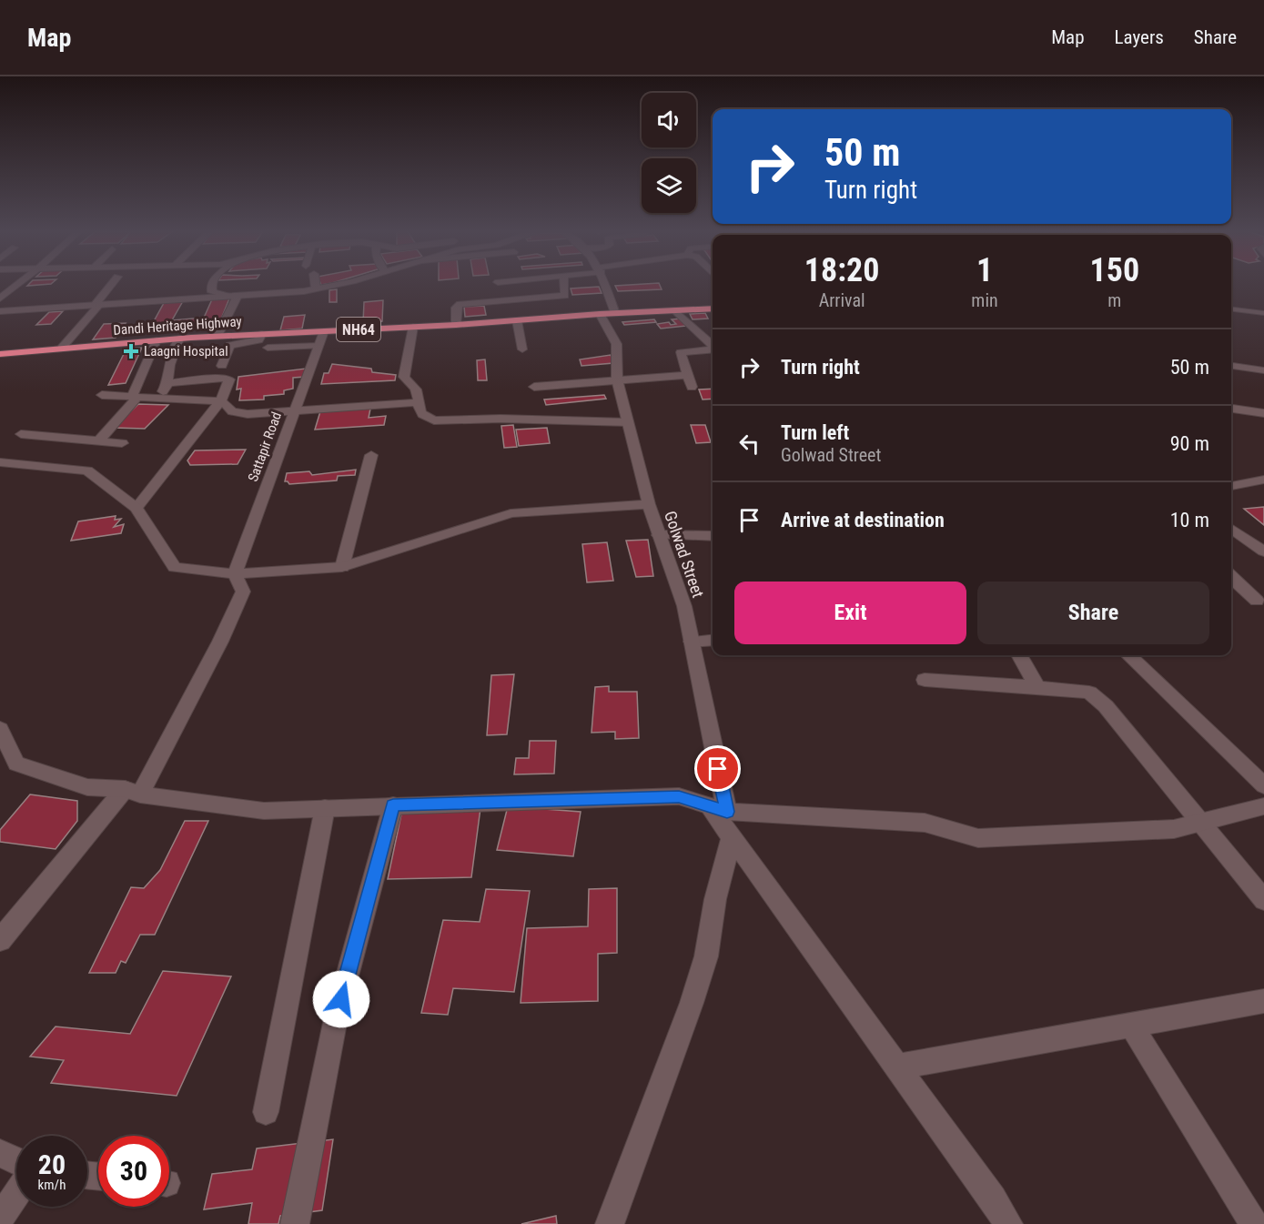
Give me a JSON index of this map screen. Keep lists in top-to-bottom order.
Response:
{
  "streets": {
    "highway": ["Dandi Heritage Highway", "NH64"],
    "street": ["Sattapir Road", "Golwad Street"]
  },
  "crossings": [
    ["Dandi Heritage Highway", "Sattapir Road"],
    ["Dandi Heritage Highway", "Golwad Street"]
  ],
  "places": {
    "health": ["Laagni Hospital"]
  },
  "page": {
    "header": "Map",
    "nav": ["Map", "Layers", "Share"],
    "turn": ["50 m", "Turn right"],
    "eta": [
      "18:20",
      "Arrival",
      "1",
      "min",
      "150",
      "m"
    ],
    "list": [
      {
        "name": "Turn right",
        "value": "50 m"
      },
      {
        "name": "Turn left",
        "note": "Golwad Street",
        "value": "90 m"
      },
      {
        "name": "Arrive at destination",
        "value": "10 m"
      }
    ],
    "buttons": ["Exit", "Share"],
    "speed": "20 km/h",
    "limit": "30"
  }
}
